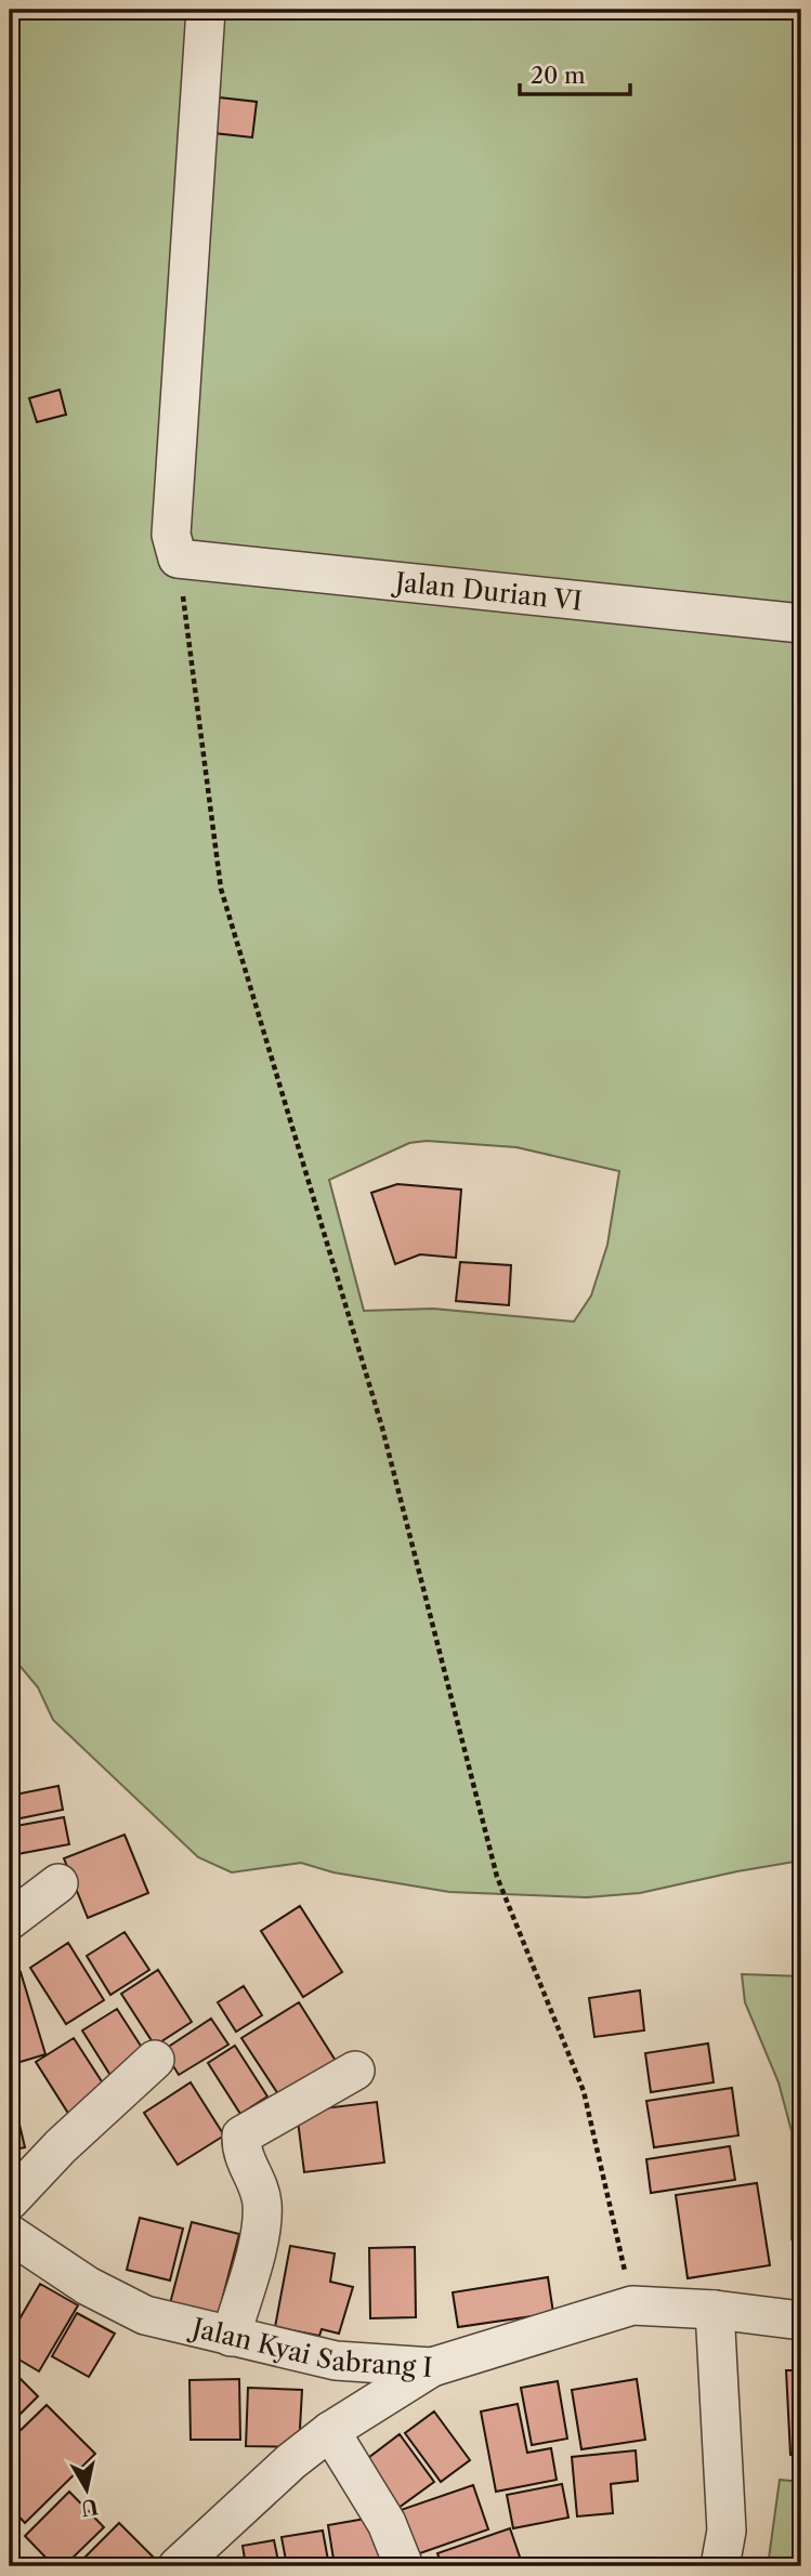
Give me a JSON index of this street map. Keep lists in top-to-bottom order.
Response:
{
  "streets": {
    "street": ["Jalan Durian VI", "Jalan Kyai Sabrang I"]
  },
  "scale_bar": "20 m",
  "north": "bottom"
}
